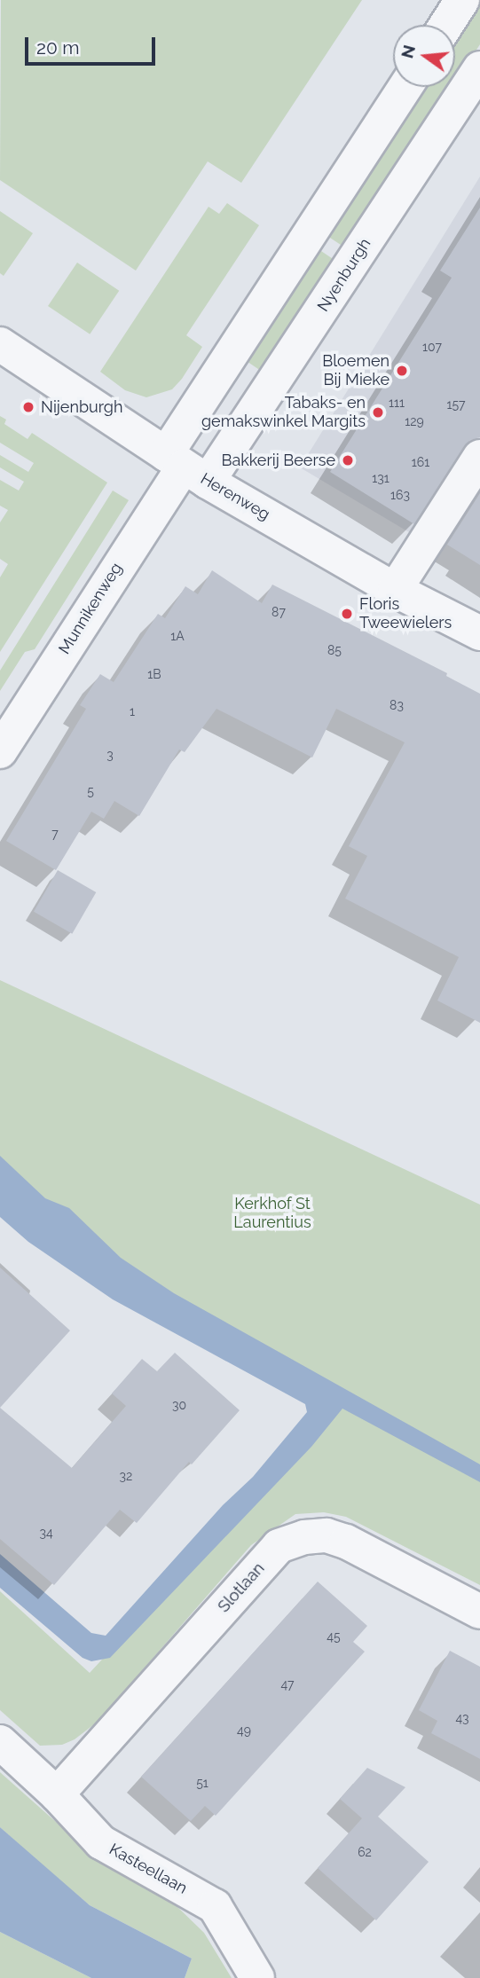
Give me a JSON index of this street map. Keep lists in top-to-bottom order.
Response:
{
  "streets": {
    "street": [
      "Nyenburgh",
      "Herenweg",
      "Munnikenweg",
      "Slotlaan",
      "Kasteellaan"
    ]
  },
  "crossings": [
    ["Nyenburgh", "Herenweg"],
    ["Nyenburgh", "Munnikenweg"],
    ["Herenweg", "Munnikenweg"],
    ["Slotlaan", "Kasteellaan"]
  ],
  "parks": ["Kerkhof St Laurentius"],
  "places": [
    "Bloemen Bij Mieke",
    "Nijenburgh",
    "Tabaks- en gemakswinkel Margits",
    "Bakkerij Beerse",
    "Floris Tweewielers"
  ],
  "house_numbers": [
    "107",
    "111",
    "157",
    "129",
    "161",
    "131",
    "163",
    "87",
    "1A",
    "85",
    "1B",
    "83",
    "1",
    "3",
    "5",
    "7",
    "30",
    "32",
    "34",
    "45",
    "47",
    "43",
    "49",
    "51",
    "62"
  ],
  "scale_bar": "20 m",
  "north": "left"
}
